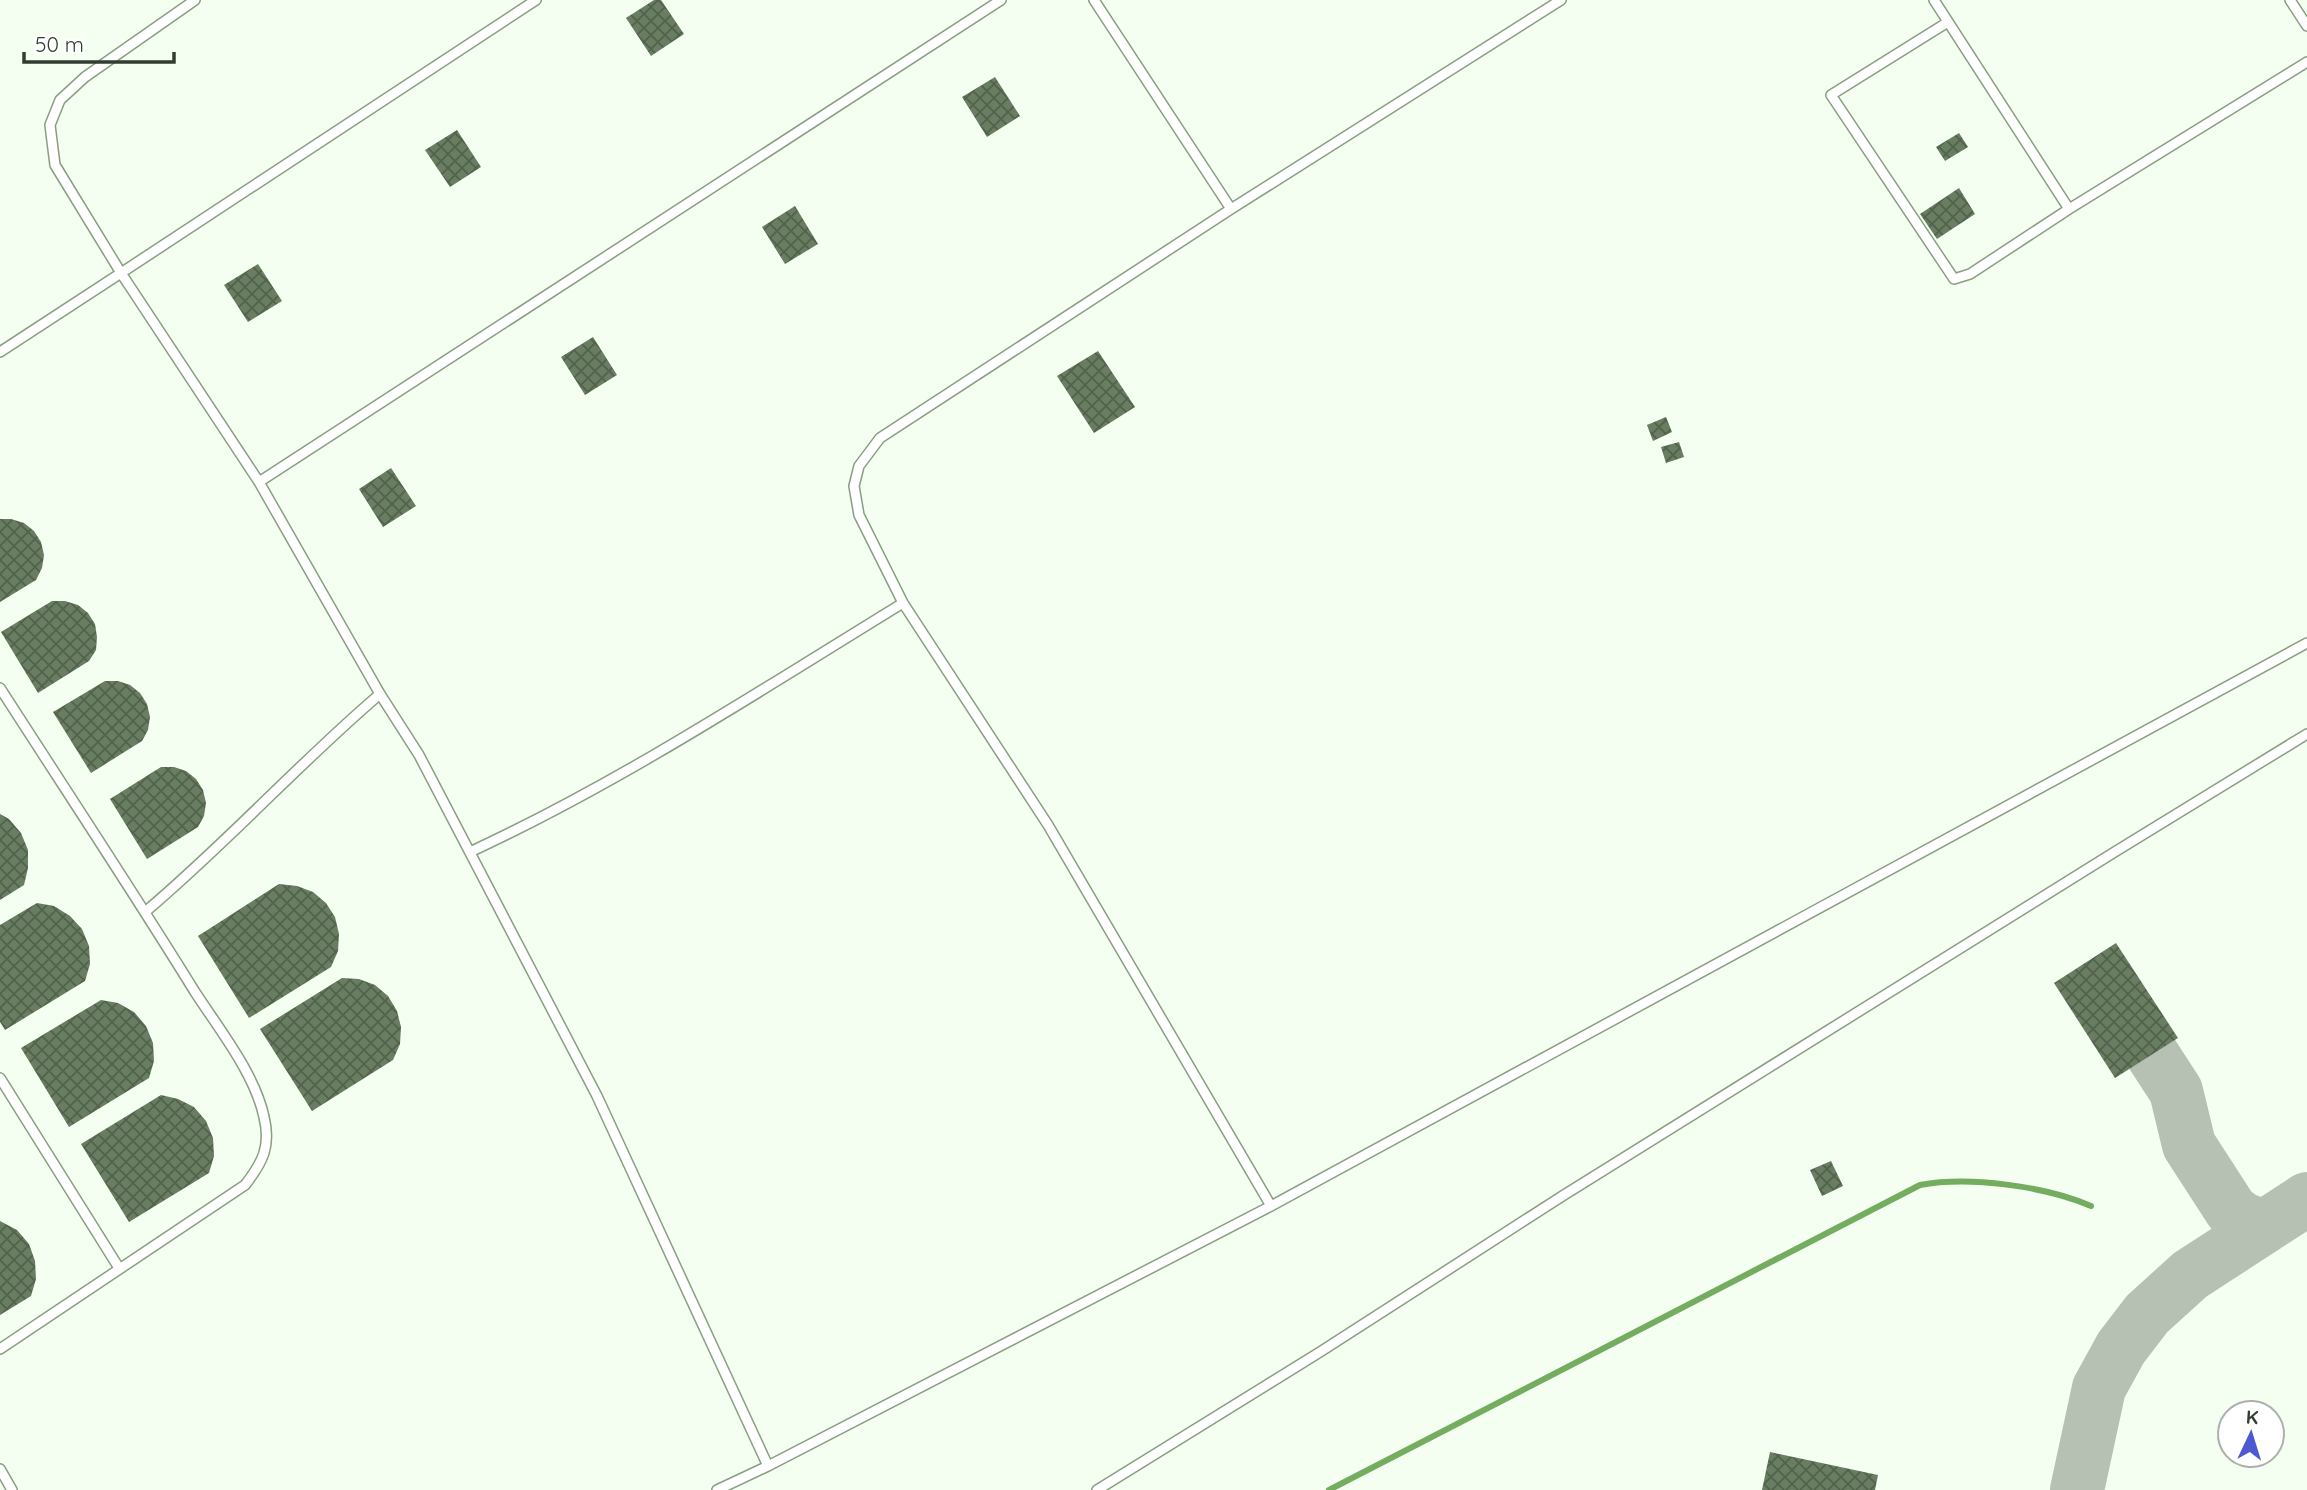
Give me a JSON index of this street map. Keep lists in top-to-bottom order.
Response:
{
  "scale_bar": "50 m",
  "north": "top"
}
